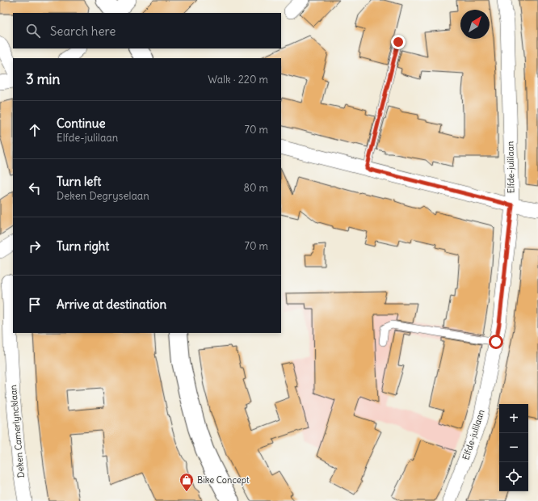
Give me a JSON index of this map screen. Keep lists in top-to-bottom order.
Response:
{
  "streets": {
    "street": ["Elfde-julilaan", "Deken Camerlyncklaan"]
  },
  "places": {
    "shop": ["Bike Concept"]
  },
  "north": "top right",
  "page": {
    "search": "Search here",
    "heading": ["3 min", "Walk · 220 m"],
    "list": [
      ["Continue", "Elfde-julilaan", "70 m"],
      ["Turn left", "Deken Degryselaan", "80 m"],
      ["Turn right", "70 m"],
      "Arrive at destination"
    ],
    "map_buttons": ["+", "−"]
  }
}
